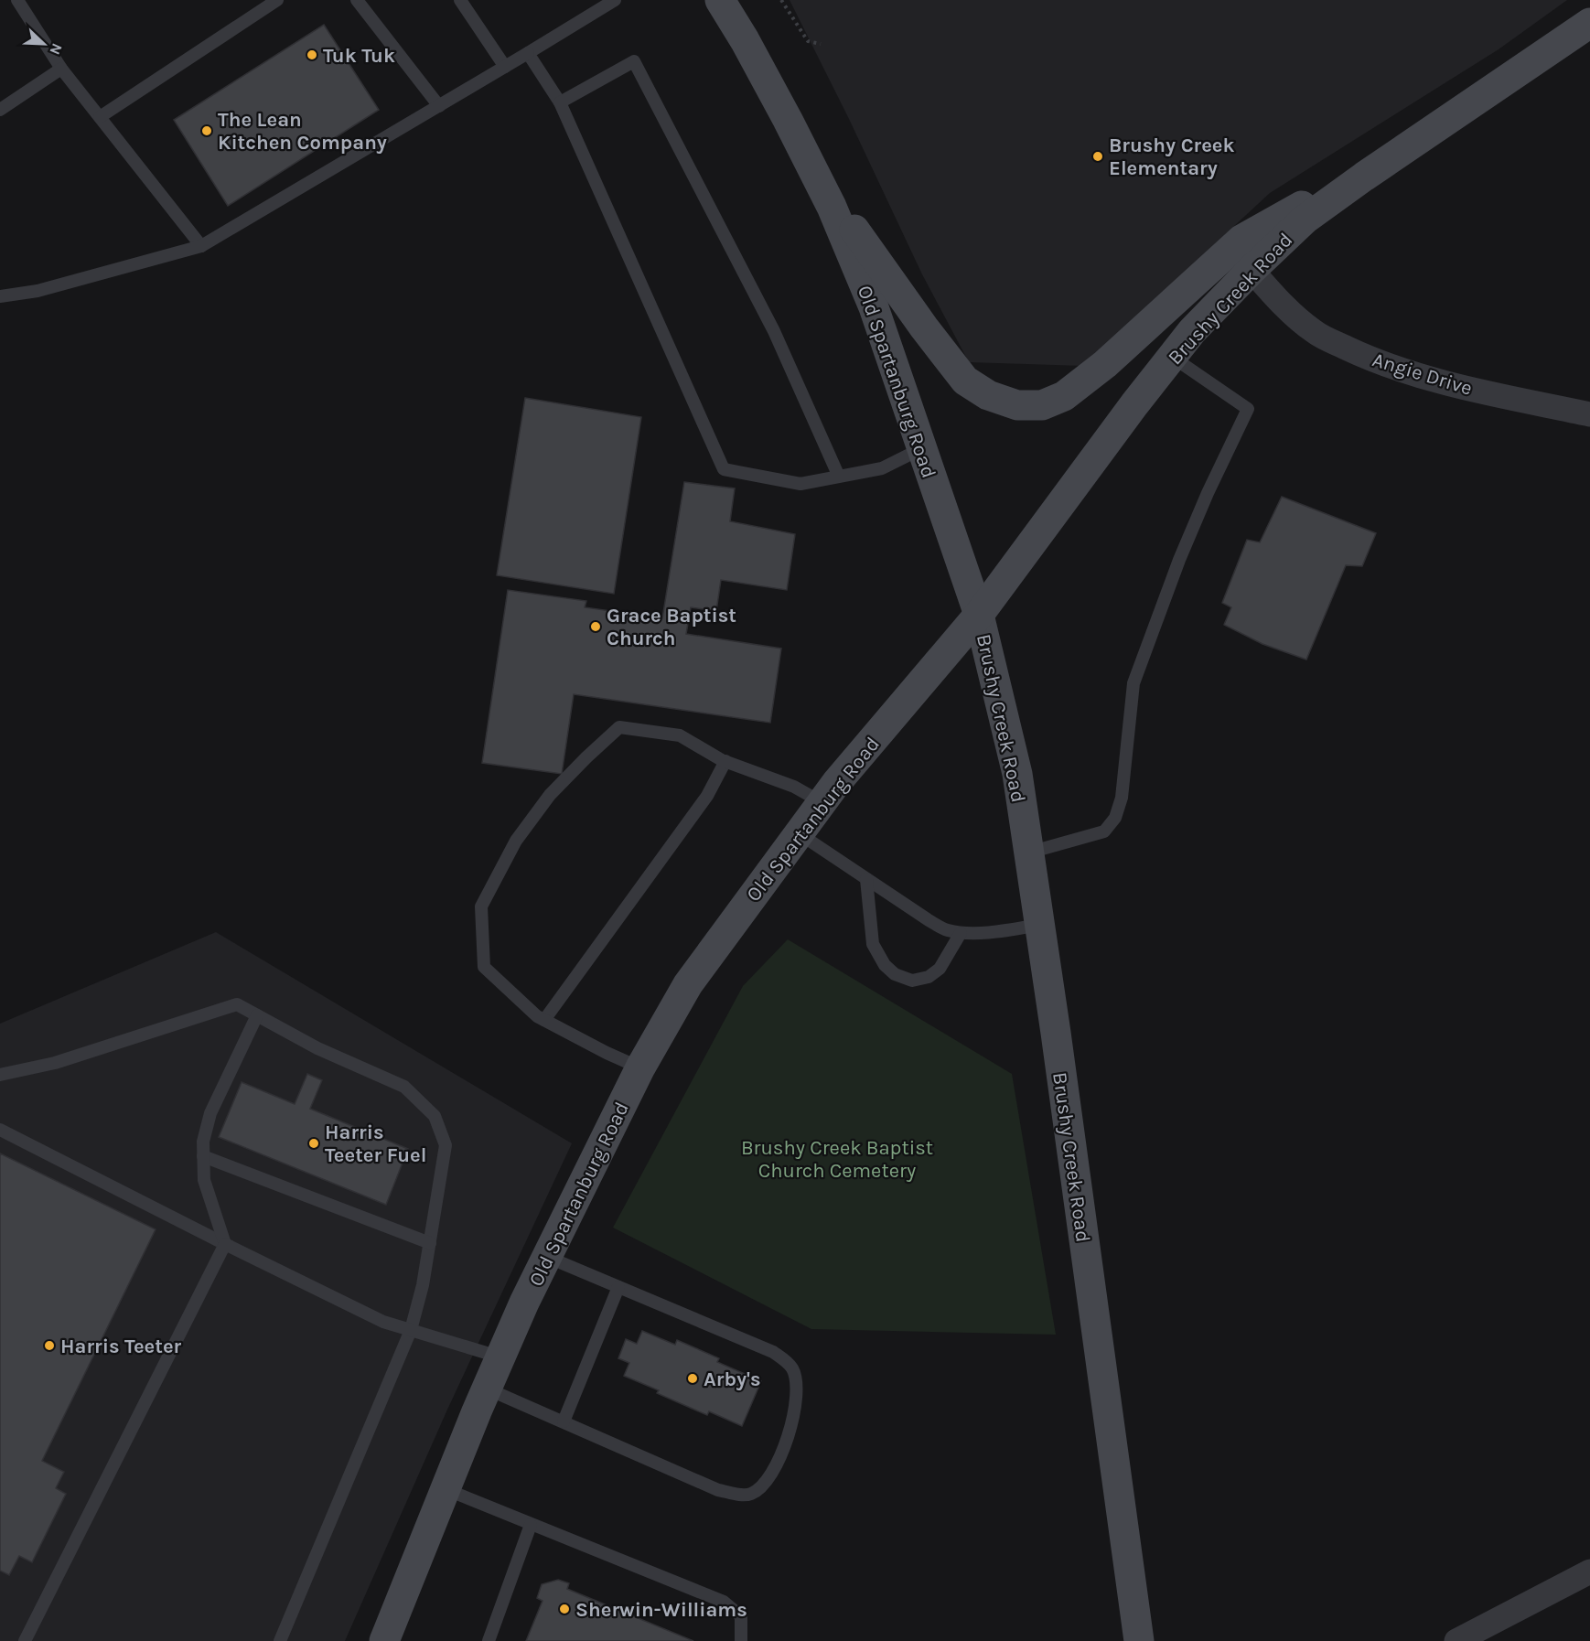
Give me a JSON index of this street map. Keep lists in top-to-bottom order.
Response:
{
  "streets": {
    "main road": ["Brushy Creek Road", "Old Spartanburg Road"],
    "street": ["Angie Drive"]
  },
  "crossings": [
    ["Brushy Creek Road", "Angie Drive"],
    ["Brushy Creek Road", "Old Spartanburg Road"]
  ],
  "parks": ["Brushy Creek Baptist Church Cemetery"],
  "places": [
    "Tuk Tuk",
    "The Lean Kitchen Company",
    "Brushy Creek Elementary",
    "Grace Baptist Church",
    "Harris Teeter Fuel",
    "Harris Teeter",
    "Arby's",
    "Sherwin-Williams"
  ],
  "north": "bottom right"
}
